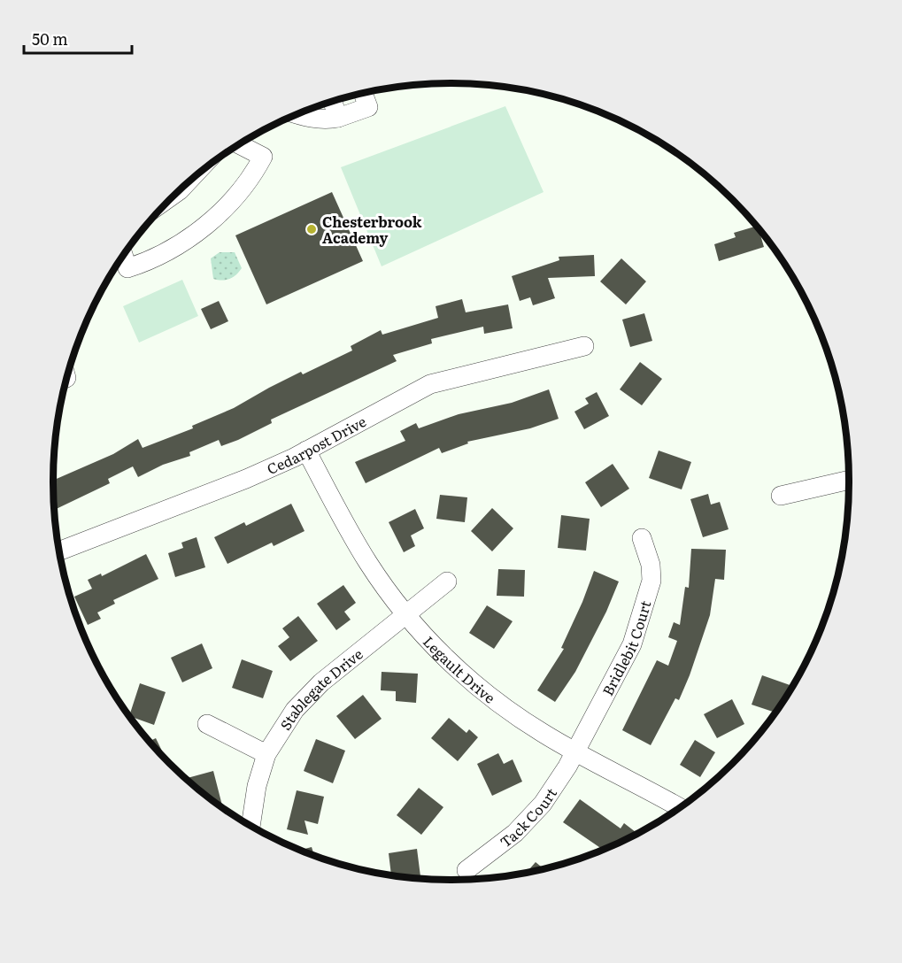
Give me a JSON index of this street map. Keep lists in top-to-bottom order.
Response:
{
  "streets": {
    "street": [
      "Cedarpost Drive",
      "Bridlebit Court",
      "Legault Drive",
      "Stablegate Drive",
      "Tack Court"
    ]
  },
  "crossings": [
    ["Cedarpost Drive", "Legault Drive"],
    ["Bridlebit Court", "Legault Drive"],
    ["Bridlebit Court", "Tack Court"],
    ["Legault Drive", "Stablegate Drive"],
    ["Legault Drive", "Tack Court"]
  ],
  "places": ["Chesterbrook Academy"],
  "scale_bar": "50 m"
}
